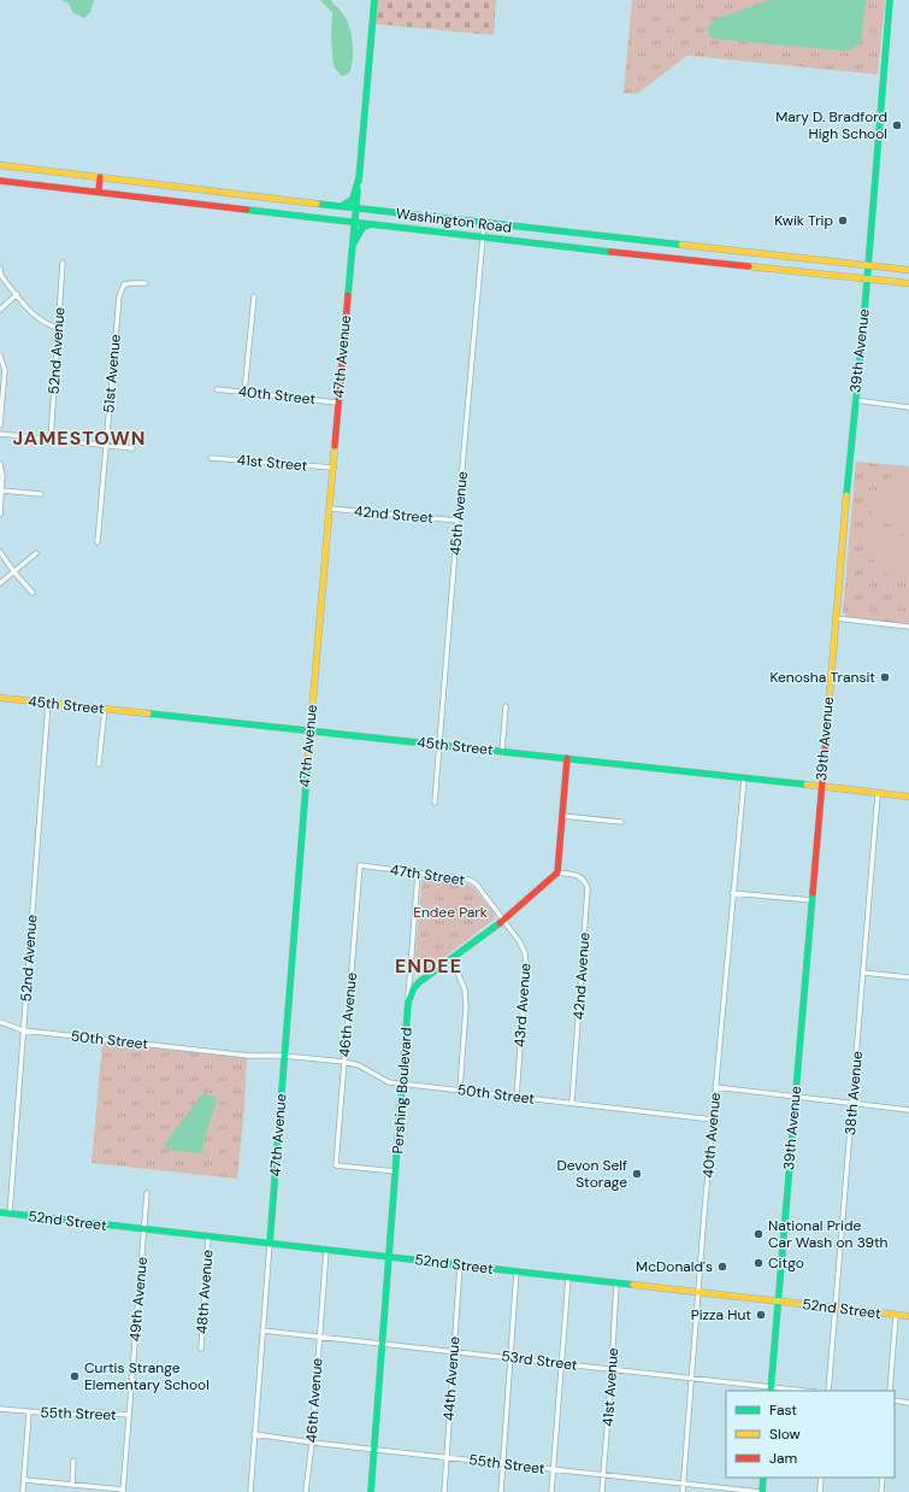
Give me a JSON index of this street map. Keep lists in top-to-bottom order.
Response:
{
  "streets": {
    "main road": [
      "Washington Road",
      "39th Avenue",
      "47th Avenue",
      "45th Street",
      "Pershing Boulevard",
      "52nd Street"
    ],
    "street": [
      "52nd Avenue",
      "51st Avenue",
      "40th Street",
      "41st Street",
      "45th Avenue",
      "42nd Street",
      "47th Street",
      "42nd Avenue",
      "43rd Avenue",
      "46th Avenue",
      "50th Street",
      "38th Avenue",
      "40th Avenue",
      "48th Avenue",
      "49th Avenue",
      "53rd Street",
      "44th Avenue",
      "41st Avenue",
      "55th Street"
    ]
  },
  "crossings": [
    ["Washington Road", "39th Avenue"],
    ["Washington Road", "47th Avenue"],
    ["Washington Road", "45th Avenue"],
    ["52nd Avenue", "45th Street"],
    ["52nd Avenue", "50th Street"],
    ["52nd Avenue", "52nd Street"],
    ["39th Avenue", "45th Street"],
    ["39th Avenue", "52nd Street"],
    ["39th Avenue", "53rd Street"],
    ["47th Avenue", "40th Street"],
    ["47th Avenue", "41st Street"],
    ["47th Avenue", "42nd Street"],
    ["47th Avenue", "45th Street"],
    ["47th Avenue", "50th Street"],
    ["47th Avenue", "52nd Street"],
    ["47th Avenue", "53rd Street"],
    ["47th Avenue", "55th Street"],
    ["45th Avenue", "42nd Street"],
    ["45th Avenue", "45th Street"],
    ["45th Street", "38th Avenue"],
    ["45th Street", "40th Avenue"],
    ["47th Street", "43rd Avenue"],
    ["47th Street", "46th Avenue"],
    ["47th Street", "Pershing Boulevard"],
    ["42nd Avenue", "50th Street"],
    ["42nd Avenue", "Pershing Boulevard"],
    ["43rd Avenue", "50th Street"],
    ["43rd Avenue", "Pershing Boulevard"],
    ["46th Avenue", "50th Street"],
    ["46th Avenue", "Pershing Boulevard"],
    ["46th Avenue", "52nd Street"],
    ["46th Avenue", "53rd Street"],
    ["46th Avenue", "55th Street"],
    ["50th Street", "Pershing Boulevard"],
    ["50th Street", "40th Avenue"],
    ["Pershing Boulevard", "52nd Street"],
    ["Pershing Boulevard", "53rd Street"],
    ["Pershing Boulevard", "55th Street"],
    ["38th Avenue", "52nd Street"],
    ["40th Avenue", "52nd Street"],
    ["40th Avenue", "53rd Street"],
    ["40th Avenue", "55th Street"],
    ["52nd Street", "48th Avenue"],
    ["52nd Street", "49th Avenue"],
    ["52nd Street", "44th Avenue"],
    ["52nd Street", "41st Avenue"],
    ["49th Avenue", "55th Street"],
    ["53rd Street", "44th Avenue"],
    ["53rd Street", "41st Avenue"],
    ["44th Avenue", "55th Street"],
    ["41st Avenue", "55th Street"]
  ],
  "districts": ["JAMESTOWN", "ENDEE"],
  "parks": ["Endee Park"],
  "places": [
    "Mary D. Bradford High School",
    "Kwik Trip",
    "Kenosha Transit",
    "Devon Self Storage",
    "National Pride Car Wash on 39th",
    "Citgo",
    "McDonald's",
    "Pizza Hut",
    "Curtis Strange Elementary School"
  ],
  "legend": ["Fast", "Slow", "Jam"]
}
